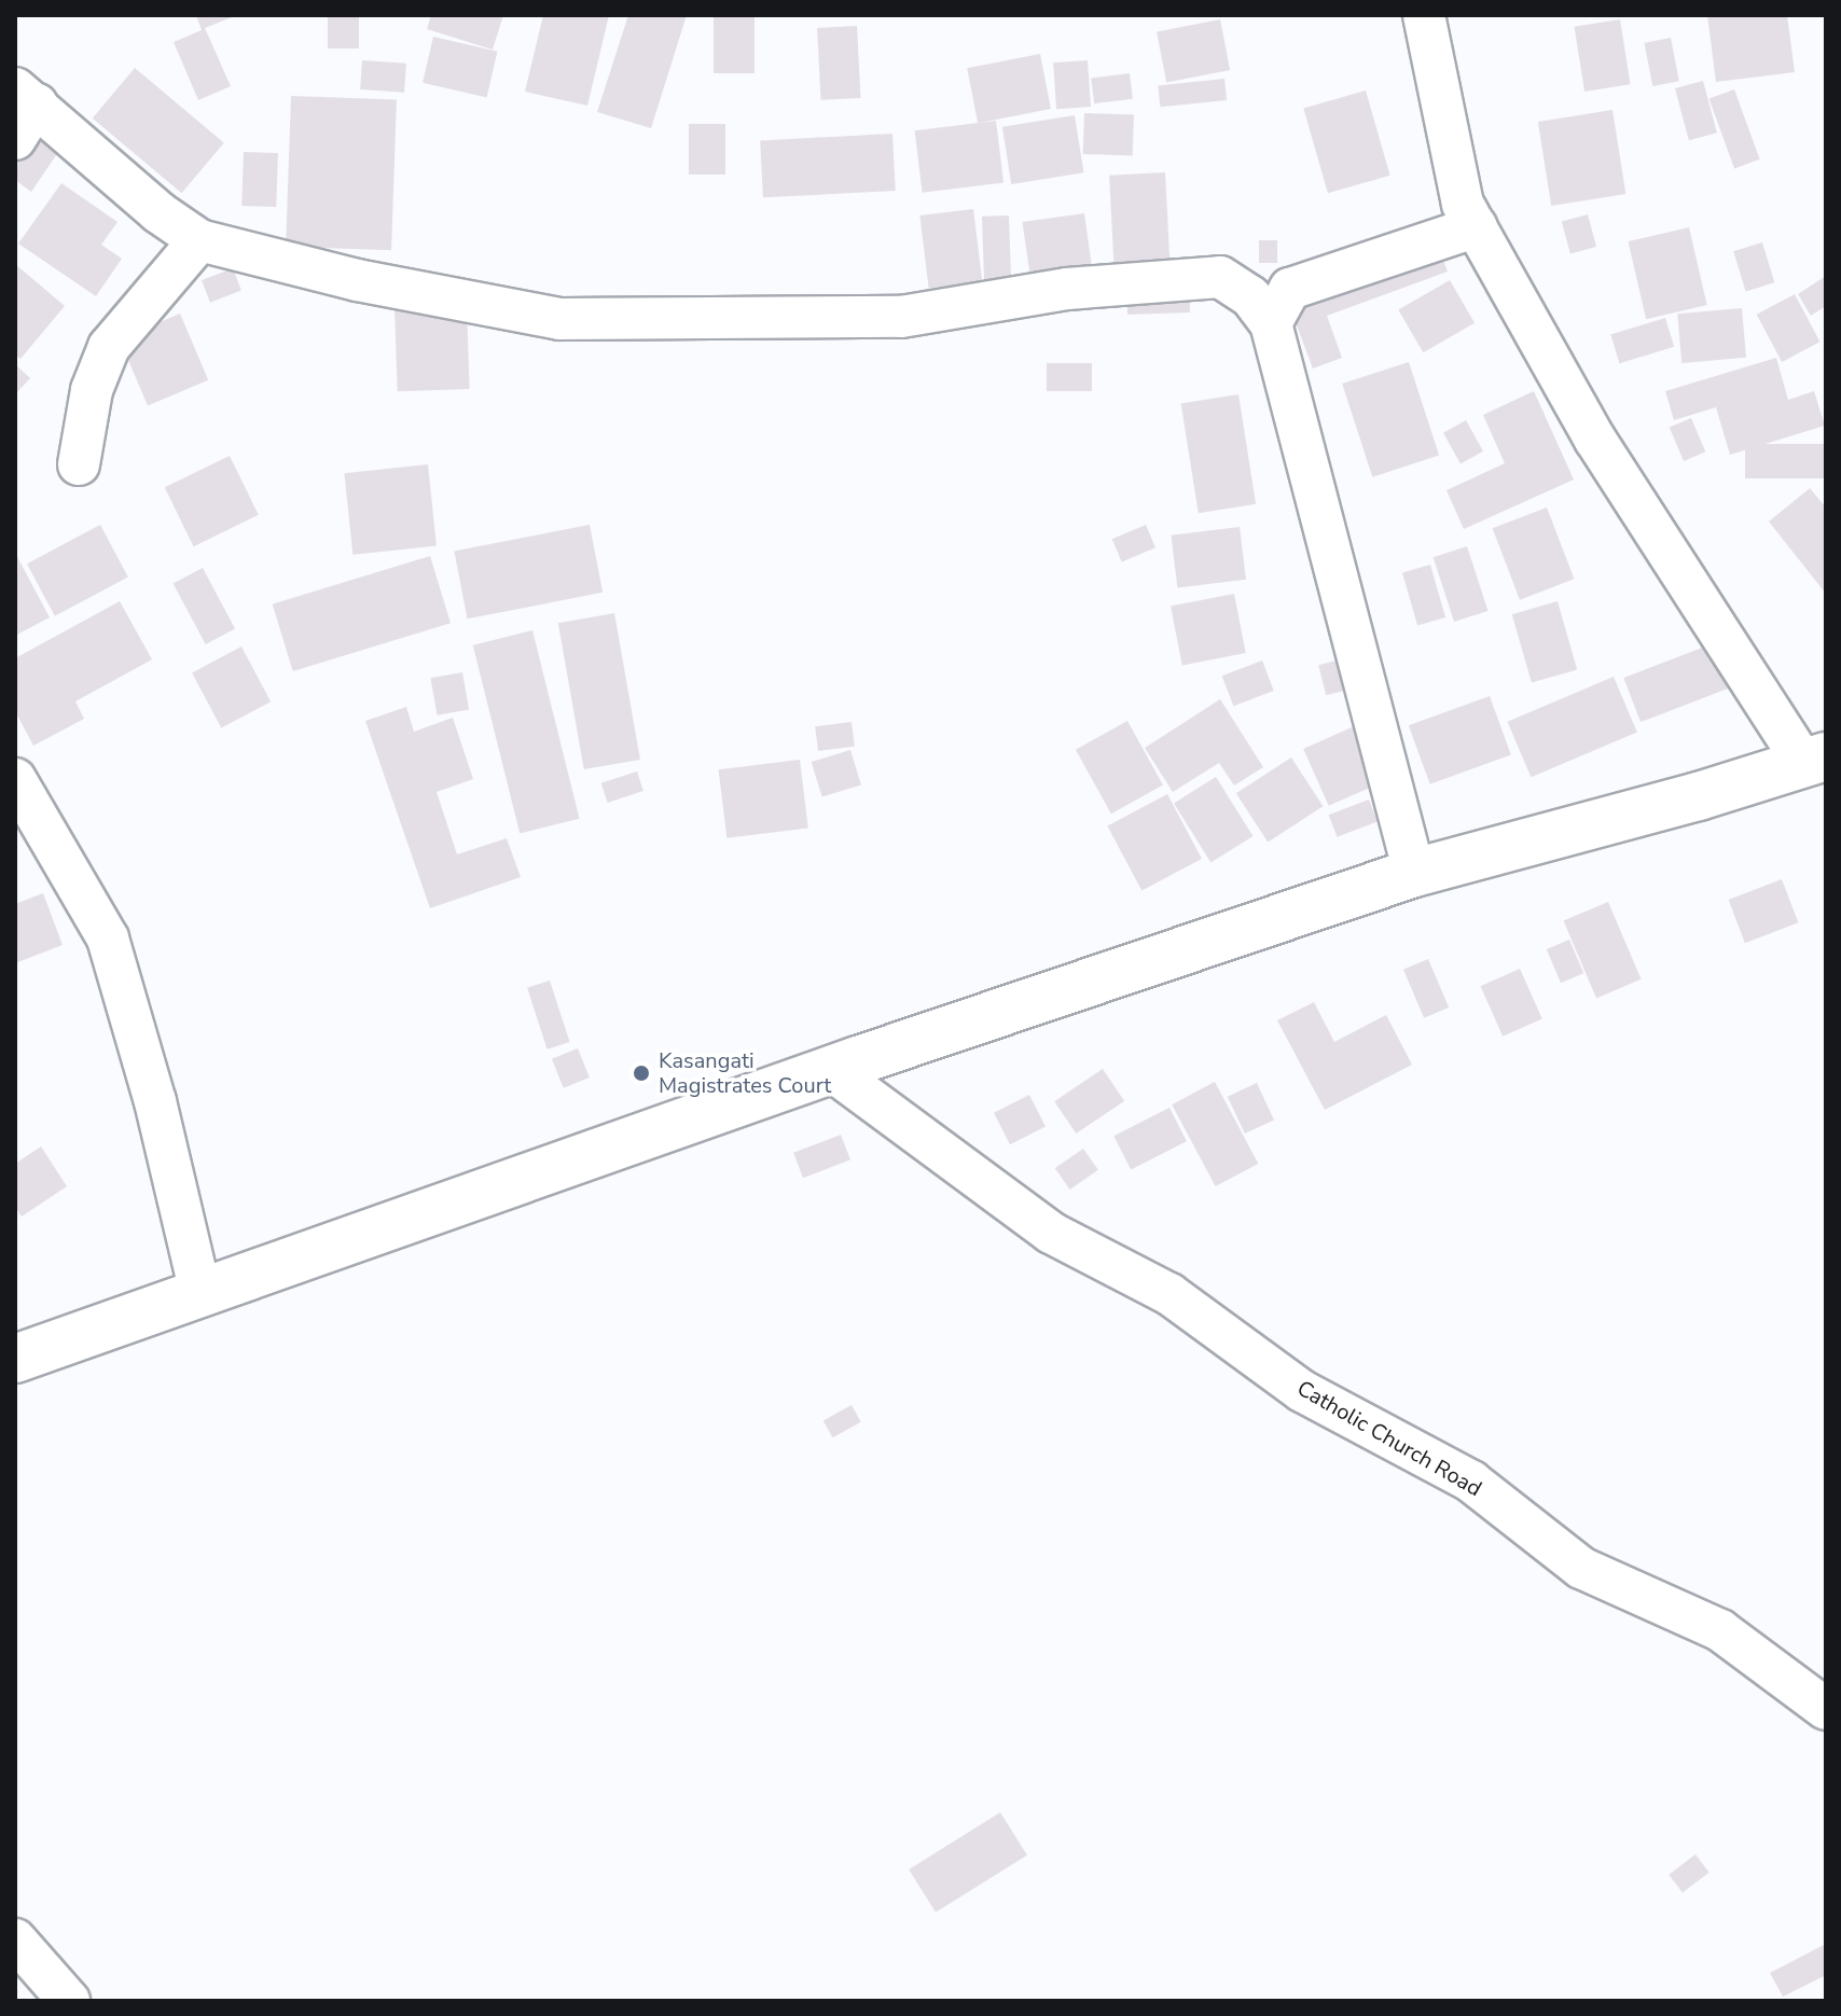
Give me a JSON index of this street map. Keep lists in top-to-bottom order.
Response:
{
  "streets": {
    "street": ["Catholic Church Road"]
  },
  "places": ["Kasangati Magistrates Court"]
}
